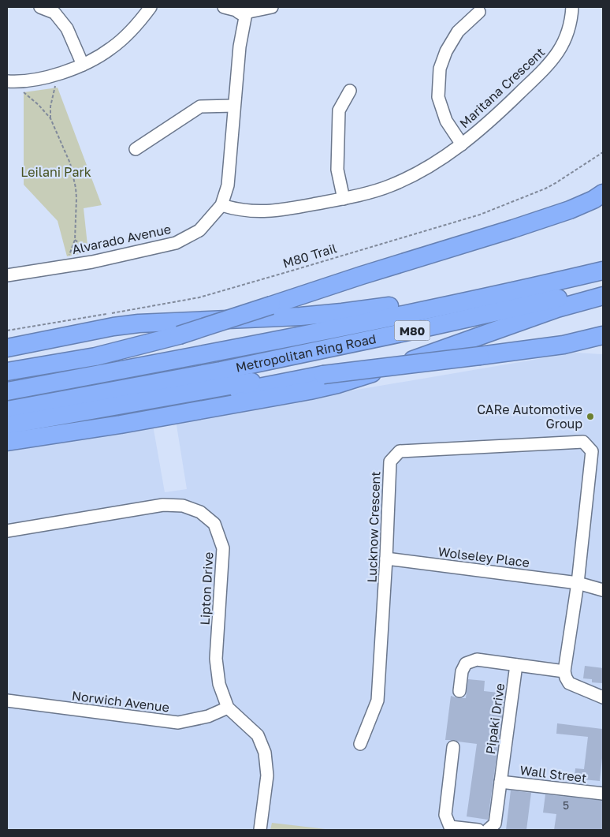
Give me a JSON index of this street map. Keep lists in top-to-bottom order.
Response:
{
  "streets": {
    "highway": ["M80", "Metropolitan Ring Road"],
    "street": [
      "Maritana Crescent",
      "Alvarado Avenue",
      "Lucknow Crescent",
      "Wolseley Place",
      "Lipton Drive",
      "Norwich Avenue",
      "Pipaki Drive",
      "Wall Street"
    ],
    "path": ["M80 Trail"]
  },
  "crossings": [
    ["Maritana Crescent", "Alvarado Avenue"],
    ["Lucknow Crescent", "Wolseley Place"],
    ["Lipton Drive", "Norwich Avenue"],
    ["Pipaki Drive", "Wall Street"]
  ],
  "parks": ["Leilani Park"],
  "places": ["CARe Automotive Group"],
  "house_numbers": ["5"]
}
